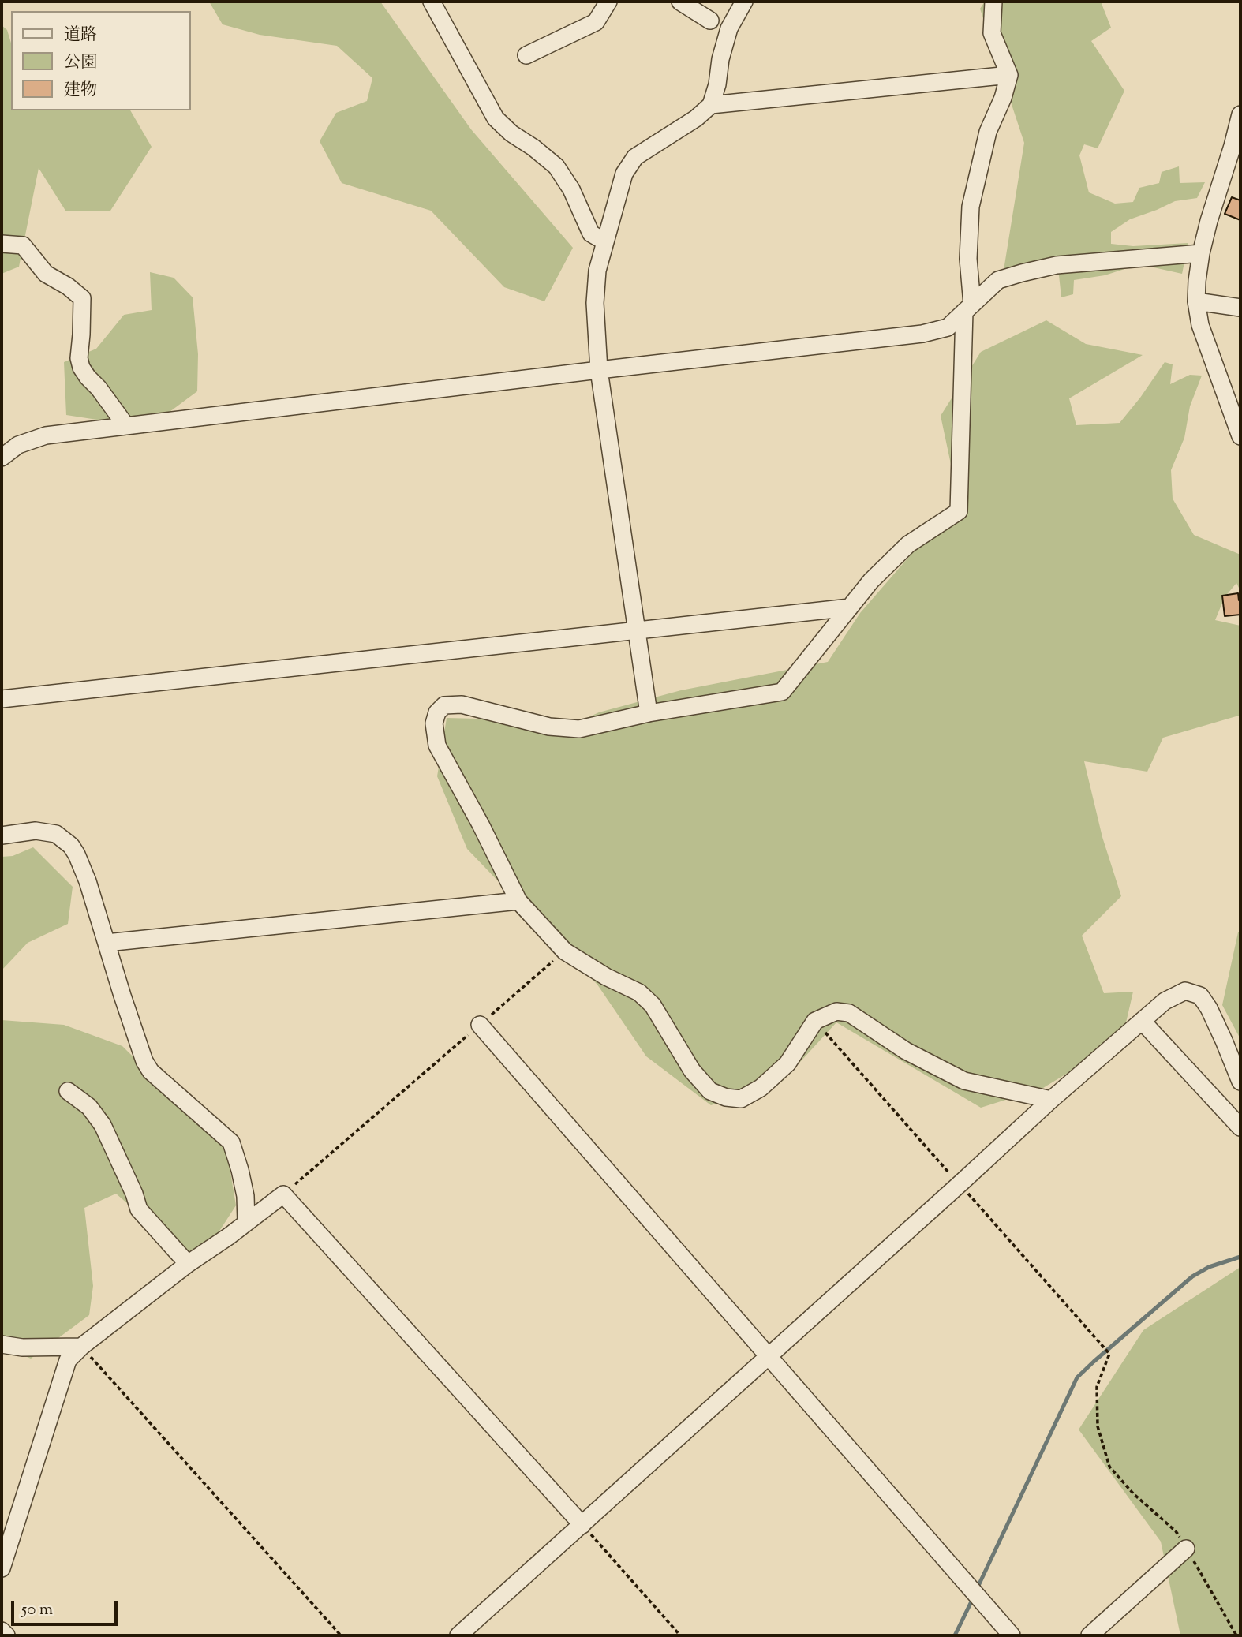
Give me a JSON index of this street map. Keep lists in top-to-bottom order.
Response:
{
  "legend": ["道路", "公園", "建物"],
  "scale_bar": "50 m"
}
